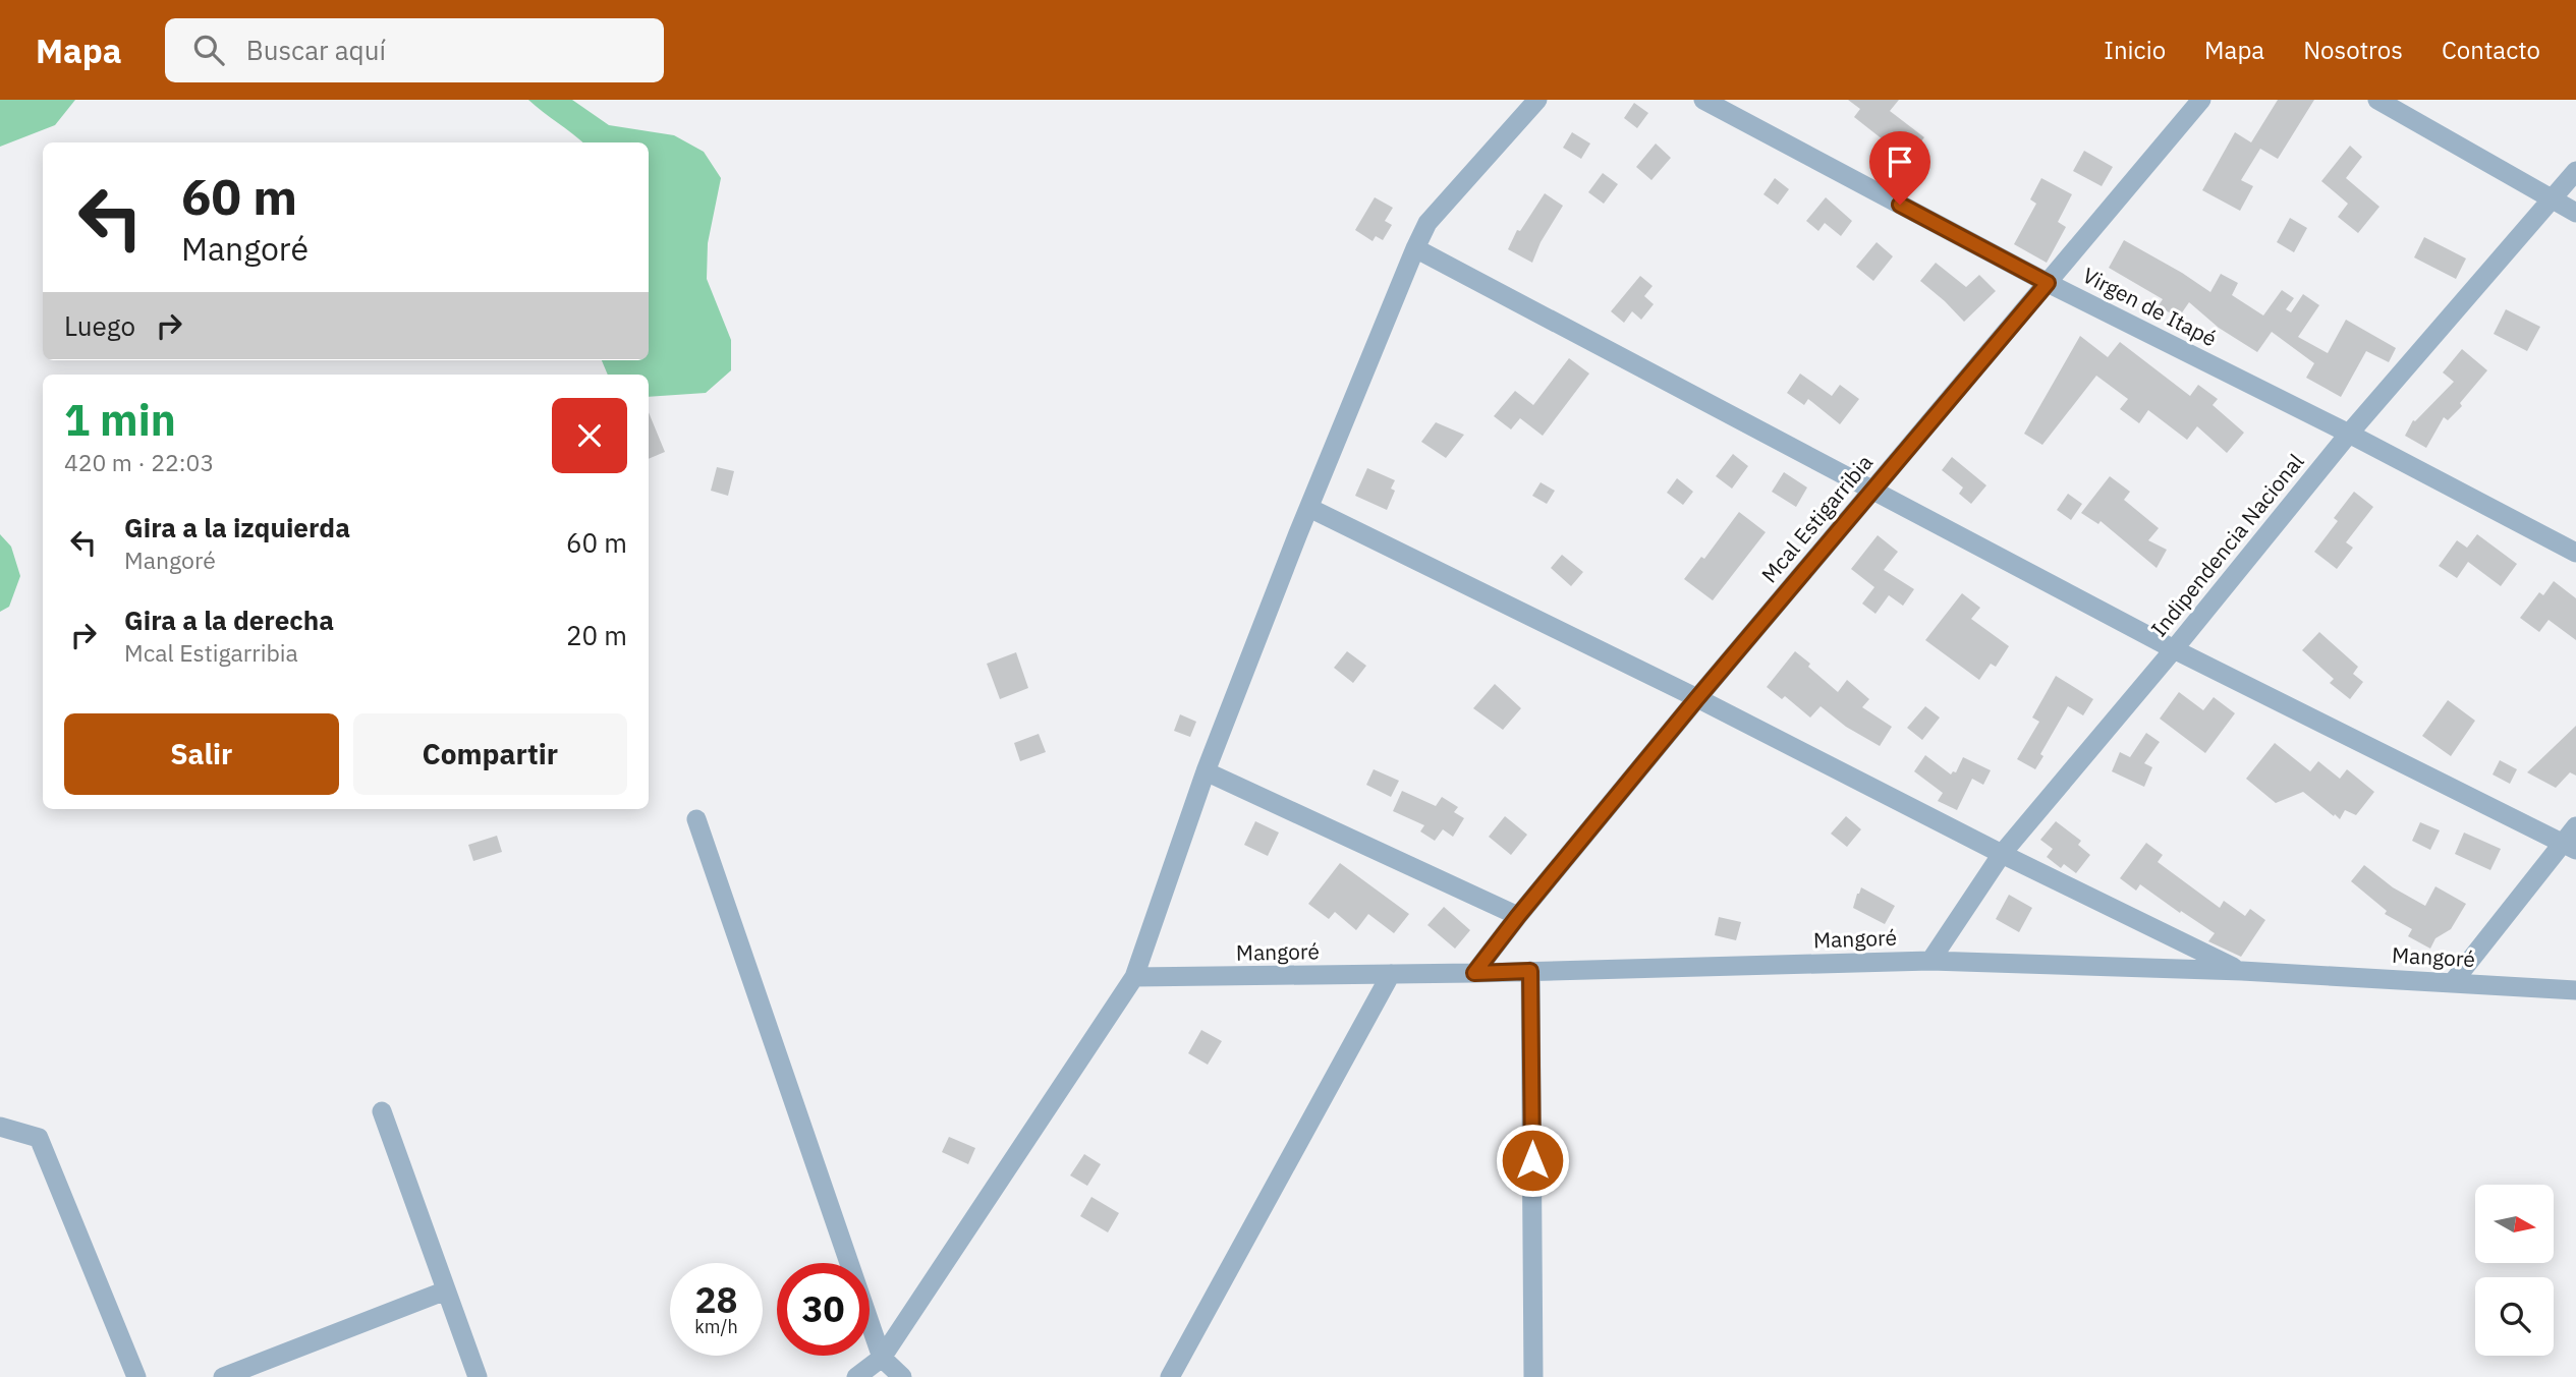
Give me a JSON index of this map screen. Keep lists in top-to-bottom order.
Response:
{
  "streets": {
    "street": [
      "Virgen de Itapé",
      "Mcal Estigarribia",
      "Indipendencia Nacional",
      "Mangoré"
    ]
  },
  "crossings": [
    ["Virgen de Itapé", "Mcal Estigarribia"],
    ["Virgen de Itapé", "Indipendencia Nacional"],
    ["Mcal Estigarribia", "Mangoré"],
    ["Indipendencia Nacional", "Mangoré"]
  ],
  "north": "right",
  "page": {
    "header": "Mapa",
    "search": "Buscar aquí",
    "nav": [
      "Inicio",
      "Mapa",
      "Nosotros",
      "Contacto"
    ],
    "turn": ["60 m", "Mangoré"],
    "then": "Luego",
    "heading": ["1 min", "420 m · 22:03"],
    "list": [
      {
        "name": "Gira a la izquierda",
        "note": "Mangoré",
        "value": "60 m"
      },
      {
        "name": "Gira a la derecha",
        "note": "Mcal Estigarribia",
        "value": "20 m"
      }
    ],
    "buttons": ["Salir", "Compartir"],
    "speed": "28 km/h",
    "limit": "30"
  }
}
